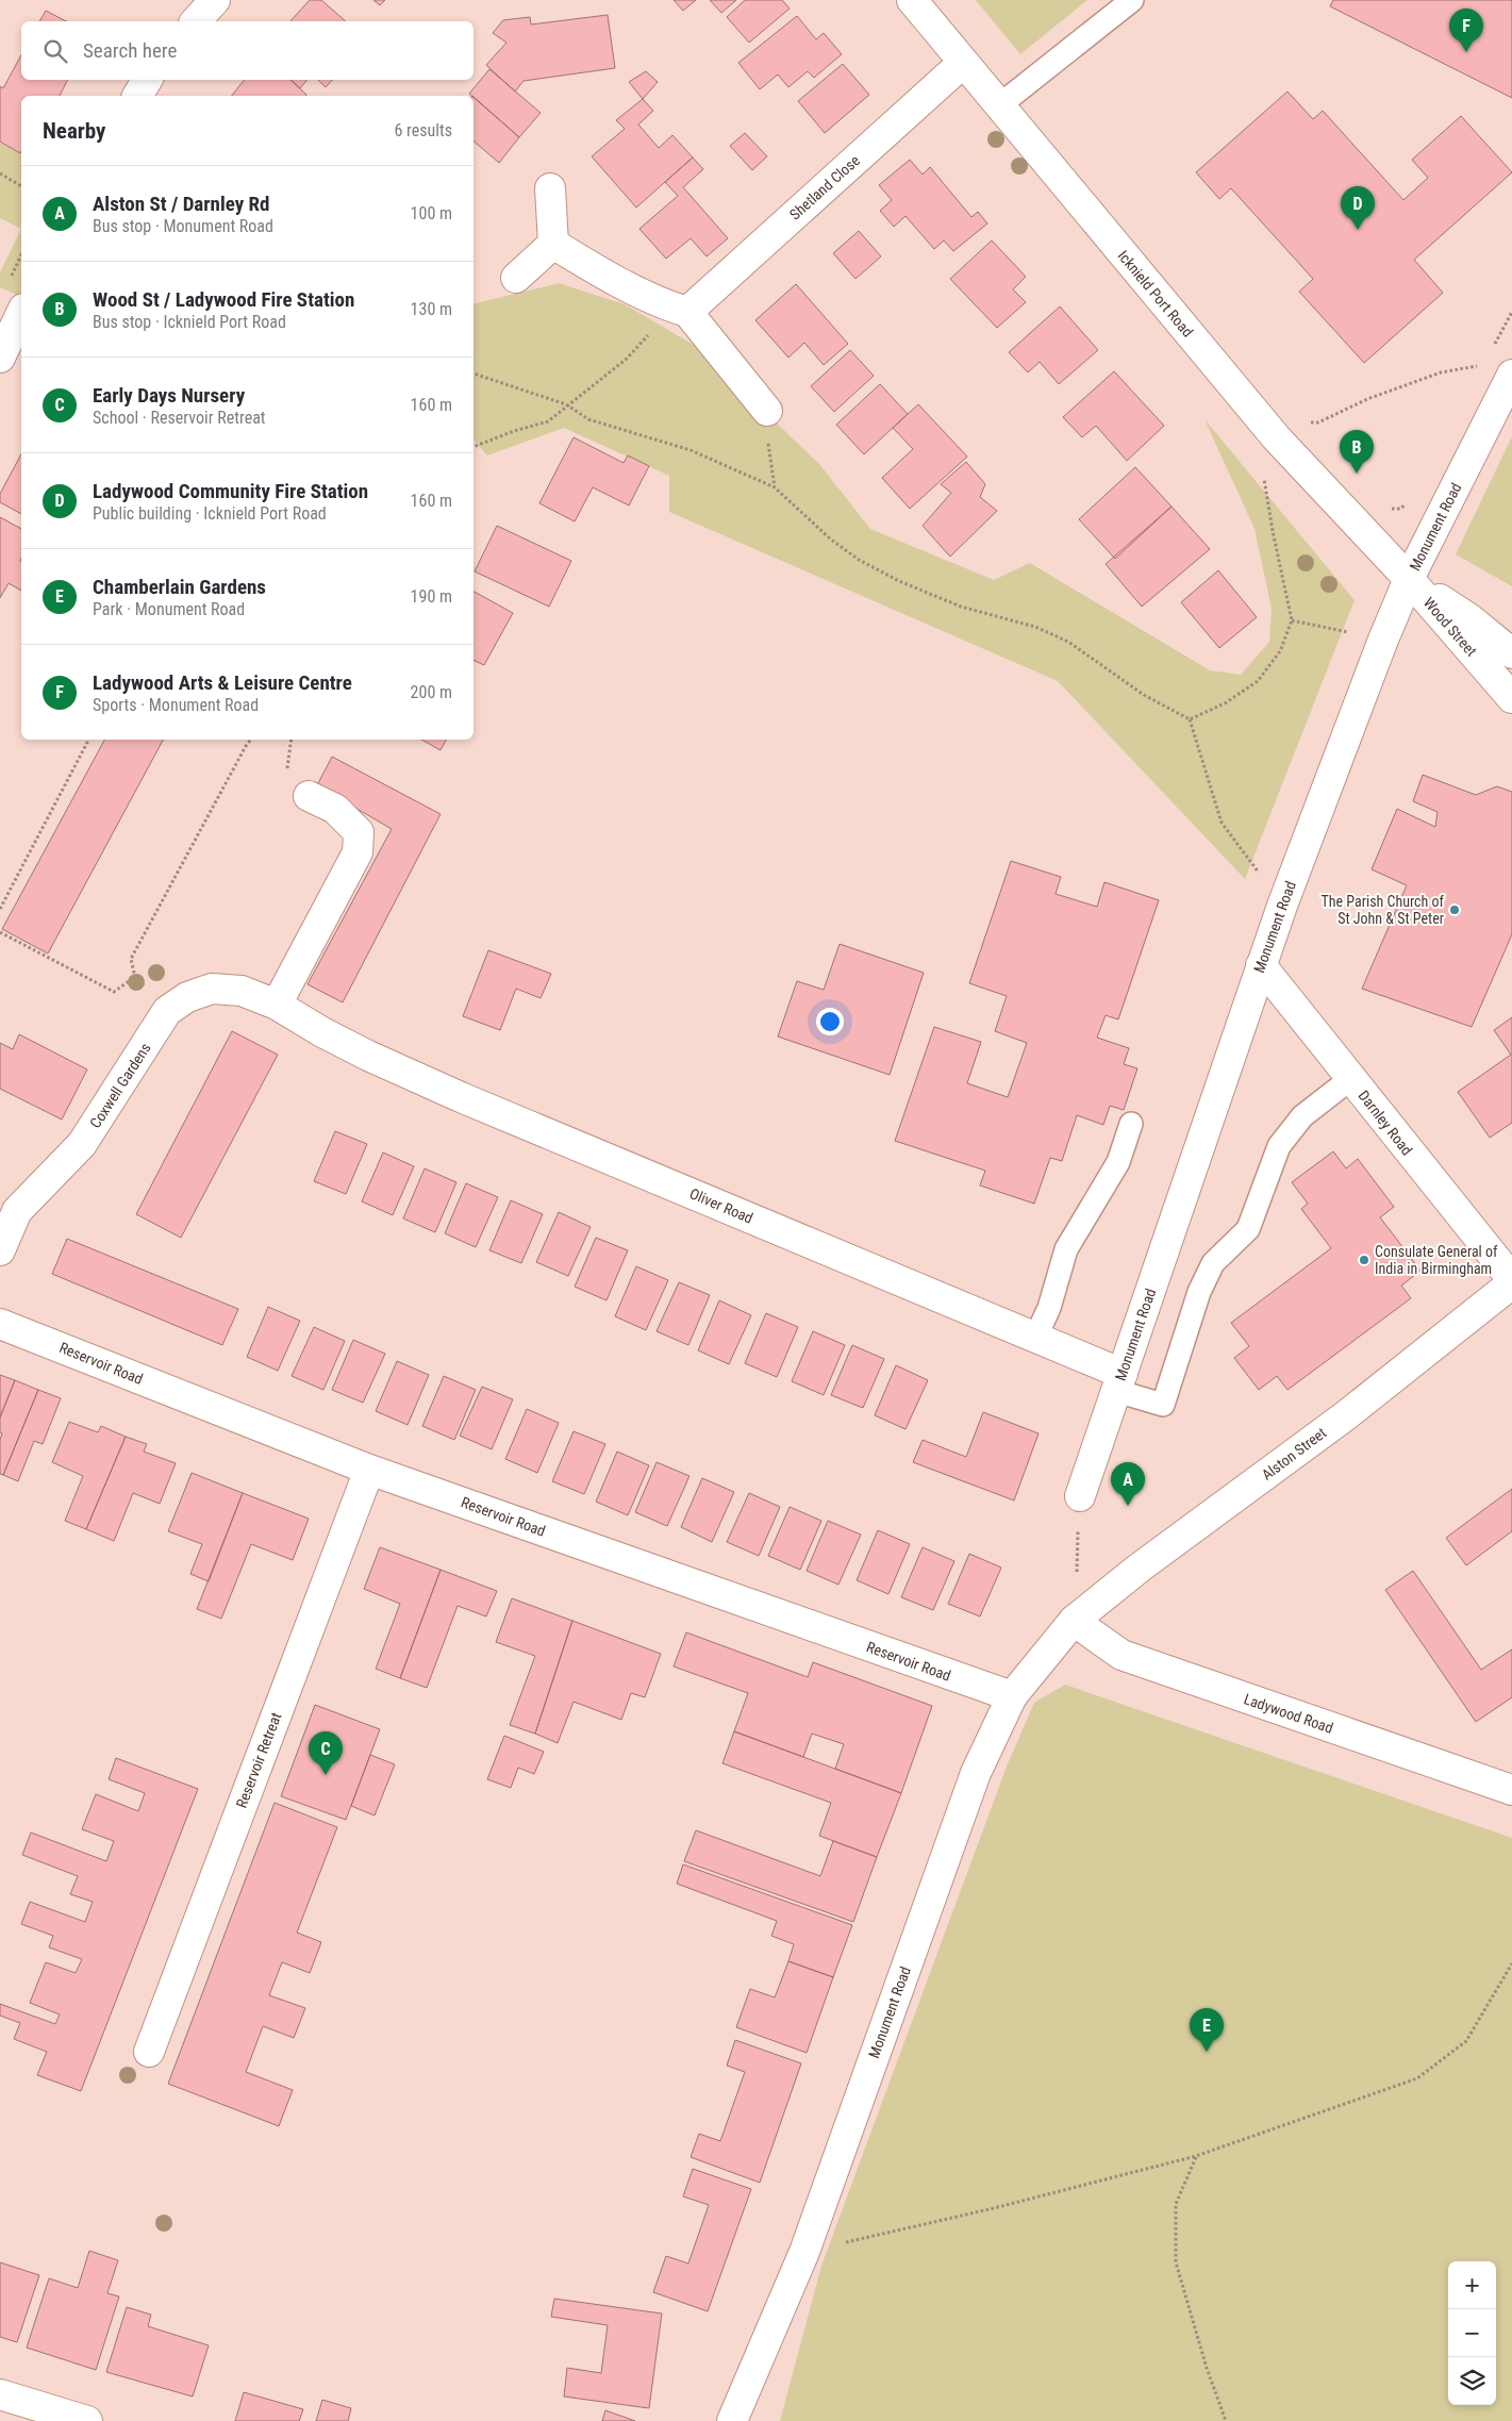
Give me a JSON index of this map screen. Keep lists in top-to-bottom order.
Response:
{
  "streets": {
    "street": [
      "Shetland Close",
      "Icknield Port Road",
      "Monument Road",
      "Wood Street",
      "Coxwell Gardens",
      "Darnley Road",
      "Oliver Road",
      "Reservoir Road",
      "Alston Street",
      "Ladywood Road",
      "Reservoir Retreat"
    ]
  },
  "crossings": [
    ["Shetland Close", "Icknield Port Road"],
    ["Icknield Port Road", "Monument Road"],
    ["Icknield Port Road", "Wood Street"],
    ["Monument Road", "Wood Street"],
    ["Monument Road", "Darnley Road"],
    ["Monument Road", "Oliver Road"],
    ["Monument Road", "Reservoir Road"],
    ["Monument Road", "Alston Street"],
    ["Monument Road", "Ladywood Road"],
    ["Coxwell Gardens", "Oliver Road"],
    ["Reservoir Road", "Reservoir Retreat"],
    ["Alston Street", "Ladywood Road"]
  ],
  "places": ["The Parish Church of St John & St Peter", "Consulate General of India in Birmingham"],
  "page": {
    "pins": [
      "F",
      "D",
      "B",
      "A",
      "C",
      "E"
    ],
    "search": "Search here",
    "heading": ["Nearby", "6 results"],
    "list": [
      {
        "mark": "A",
        "name": "Alston St / Darnley Rd",
        "note": "Bus stop · Monument Road",
        "value": "100 m"
      },
      {
        "mark": "B",
        "name": "Wood St / Ladywood Fire Station",
        "note": "Bus stop · Icknield Port Road",
        "value": "130 m"
      },
      {
        "mark": "C",
        "name": "Early Days Nursery",
        "note": "School · Reservoir Retreat",
        "value": "160 m"
      },
      {
        "mark": "D",
        "name": "Ladywood Community Fire Station",
        "note": "Public building · Icknield Port Road",
        "value": "160 m"
      },
      {
        "mark": "E",
        "name": "Chamberlain Gardens",
        "note": "Park · Monument Road",
        "value": "190 m"
      },
      {
        "mark": "F",
        "name": "Ladywood Arts & Leisure Centre",
        "note": "Sports · Monument Road",
        "value": "200 m"
      }
    ],
    "map_buttons": ["+", "−"]
  }
}
